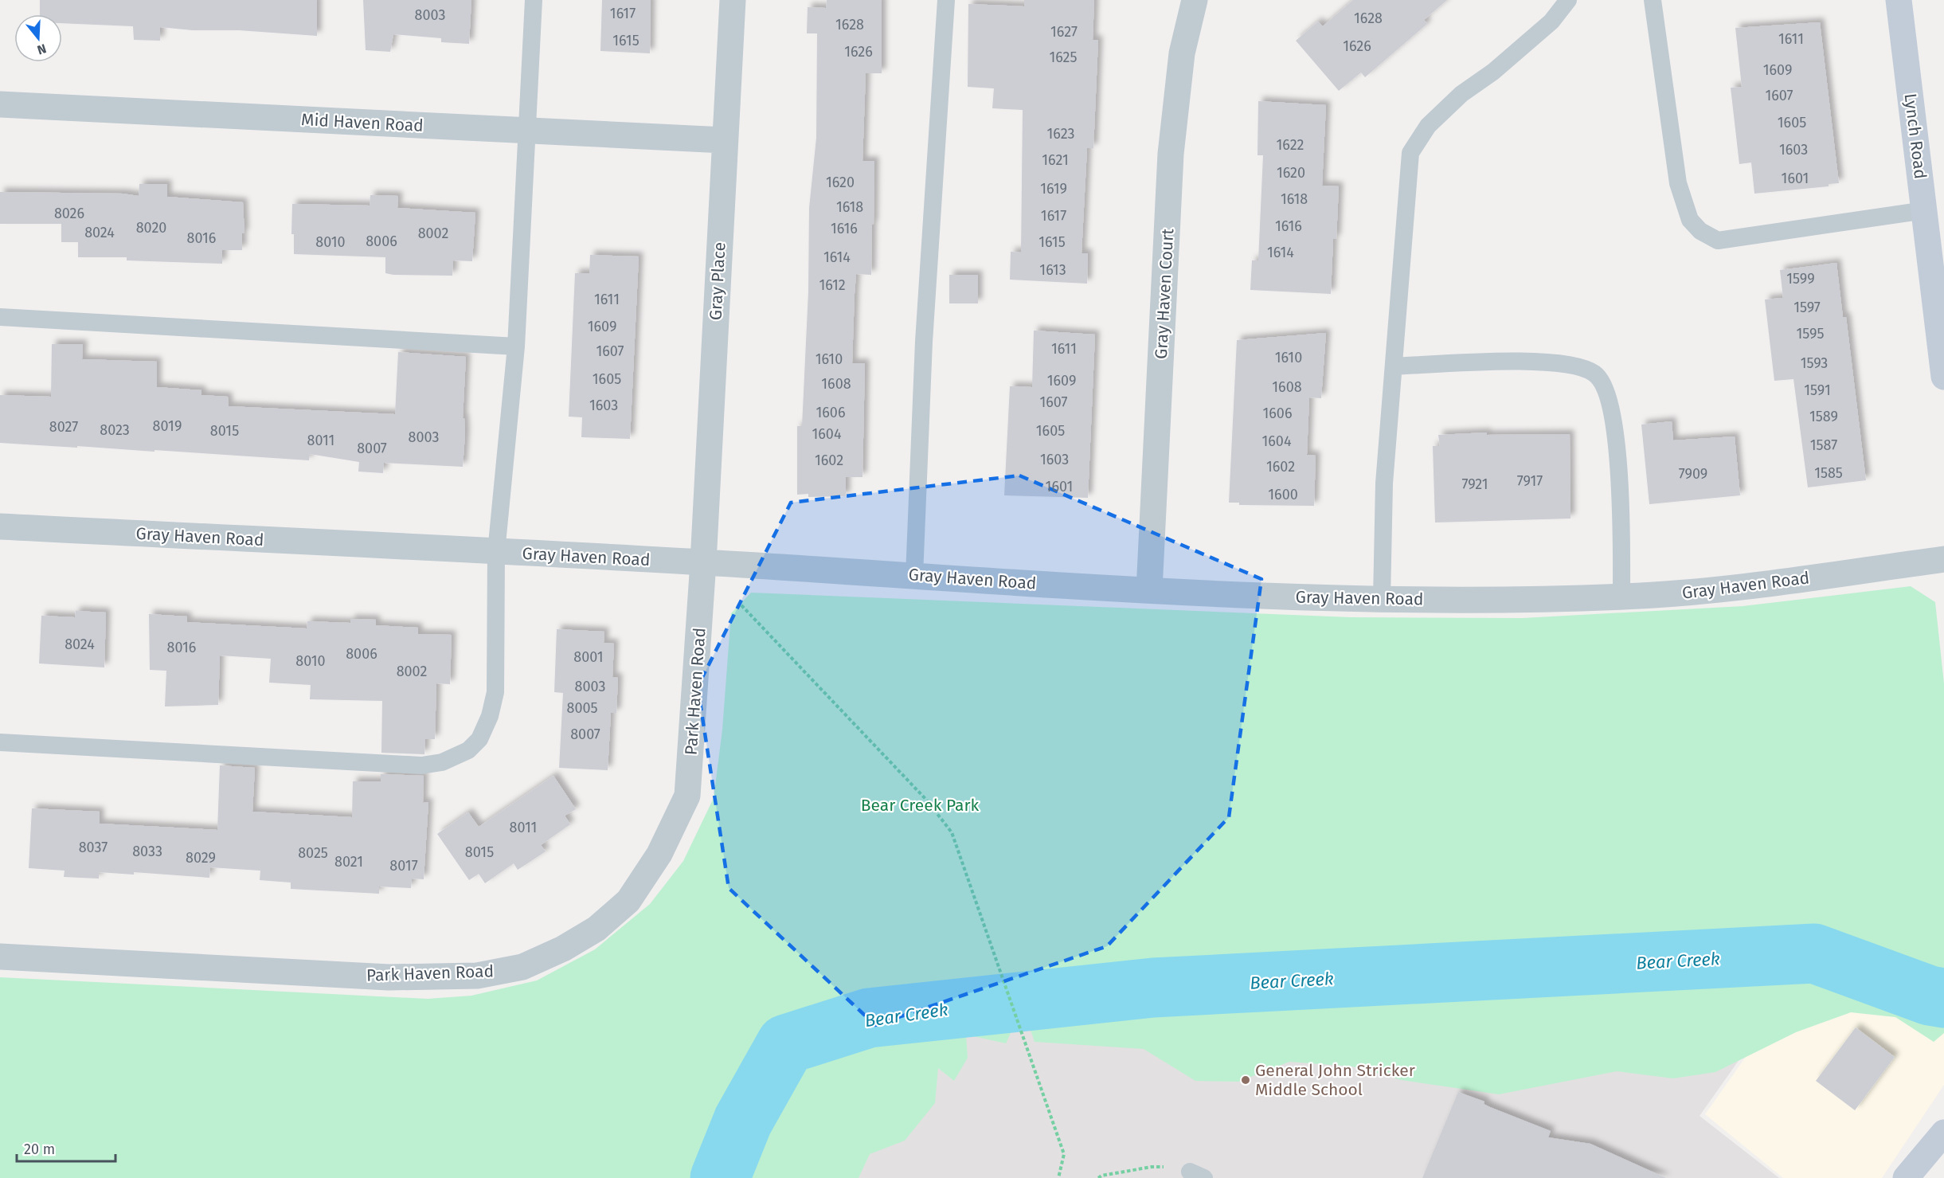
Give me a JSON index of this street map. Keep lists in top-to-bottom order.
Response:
{
  "streets": {
    "street": [
      "Mid Haven Road",
      "Lynch Road",
      "Gray Place",
      "Gray Haven Court",
      "Gray Haven Road",
      "Park Haven Road"
    ]
  },
  "crossings": [
    ["Mid Haven Road", "Gray Place"],
    ["Gray Place", "Gray Haven Road"],
    ["Gray Place", "Park Haven Road"],
    ["Gray Haven Court", "Gray Haven Road"],
    ["Gray Haven Road", "Park Haven Road"]
  ],
  "water": ["Bear Creek"],
  "parks": ["Bear Creek Park"],
  "places": ["General John Stricker Middle School"],
  "house_numbers": [
    "1617",
    "8003",
    "1628",
    "1628",
    "1627",
    "1611",
    "1615",
    "1626",
    "1626",
    "1625",
    "1609",
    "1607",
    "1605",
    "1623",
    "1622",
    "1603",
    "1621",
    "1620",
    "1601",
    "1620",
    "1619",
    "1618",
    "1618",
    "8026",
    "1617",
    "1616",
    "8020",
    "1616",
    "8024",
    "8002",
    "8016",
    "8006",
    "8010",
    "1615",
    "1614",
    "1614",
    "1613",
    "1599",
    "1612",
    "1611",
    "1597",
    "1609",
    "1595",
    "1611",
    "1607",
    "1610",
    "1610",
    "1593",
    "1605",
    "1609",
    "1608",
    "1608",
    "1591",
    "1607",
    "1603",
    "1606",
    "1606",
    "1589",
    "8019",
    "8027",
    "8023",
    "8015",
    "1605",
    "1604",
    "8003",
    "8011",
    "1604",
    "1587",
    "8007",
    "1603",
    "1602",
    "1602",
    "1585",
    "7909",
    "7917",
    "7921",
    "1601",
    "1600",
    "8024",
    "8016",
    "8006",
    "8001",
    "8010",
    "8002",
    "8003",
    "8005",
    "8007",
    "8011",
    "8037",
    "8033",
    "8015",
    "8025",
    "8029",
    "8021",
    "8017"
  ],
  "scale_bar": "20 m",
  "north": "bottom"
}
